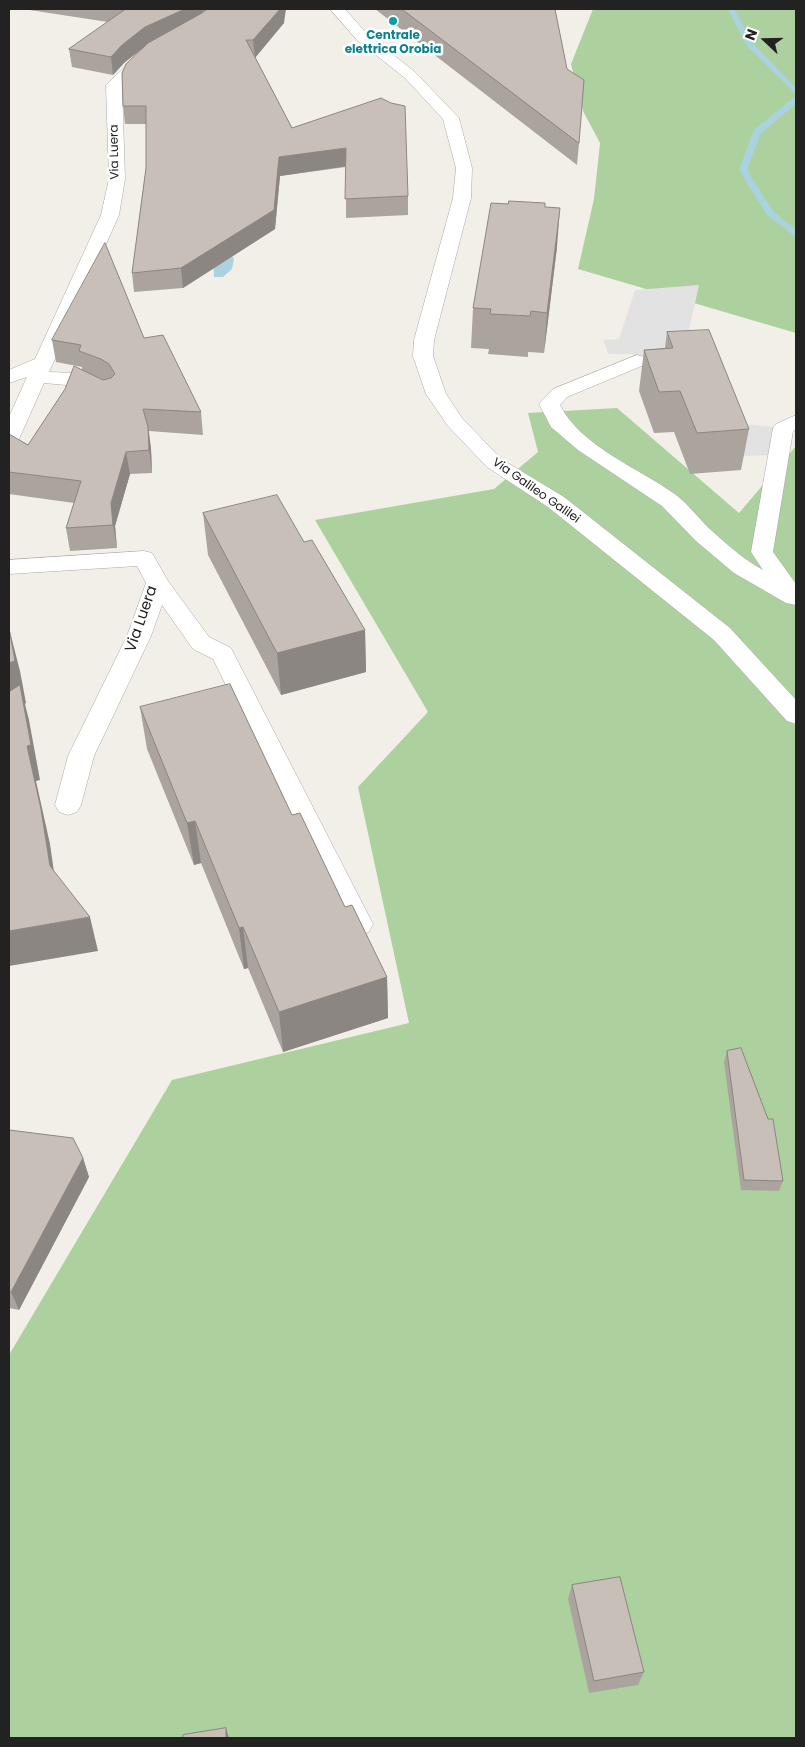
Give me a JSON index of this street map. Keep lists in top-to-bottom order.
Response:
{
  "streets": {
    "street": ["Via Luera", "Via Galileo Galilei"]
  },
  "places": ["Centrale elettrica Orobia"],
  "north": "left"
}
